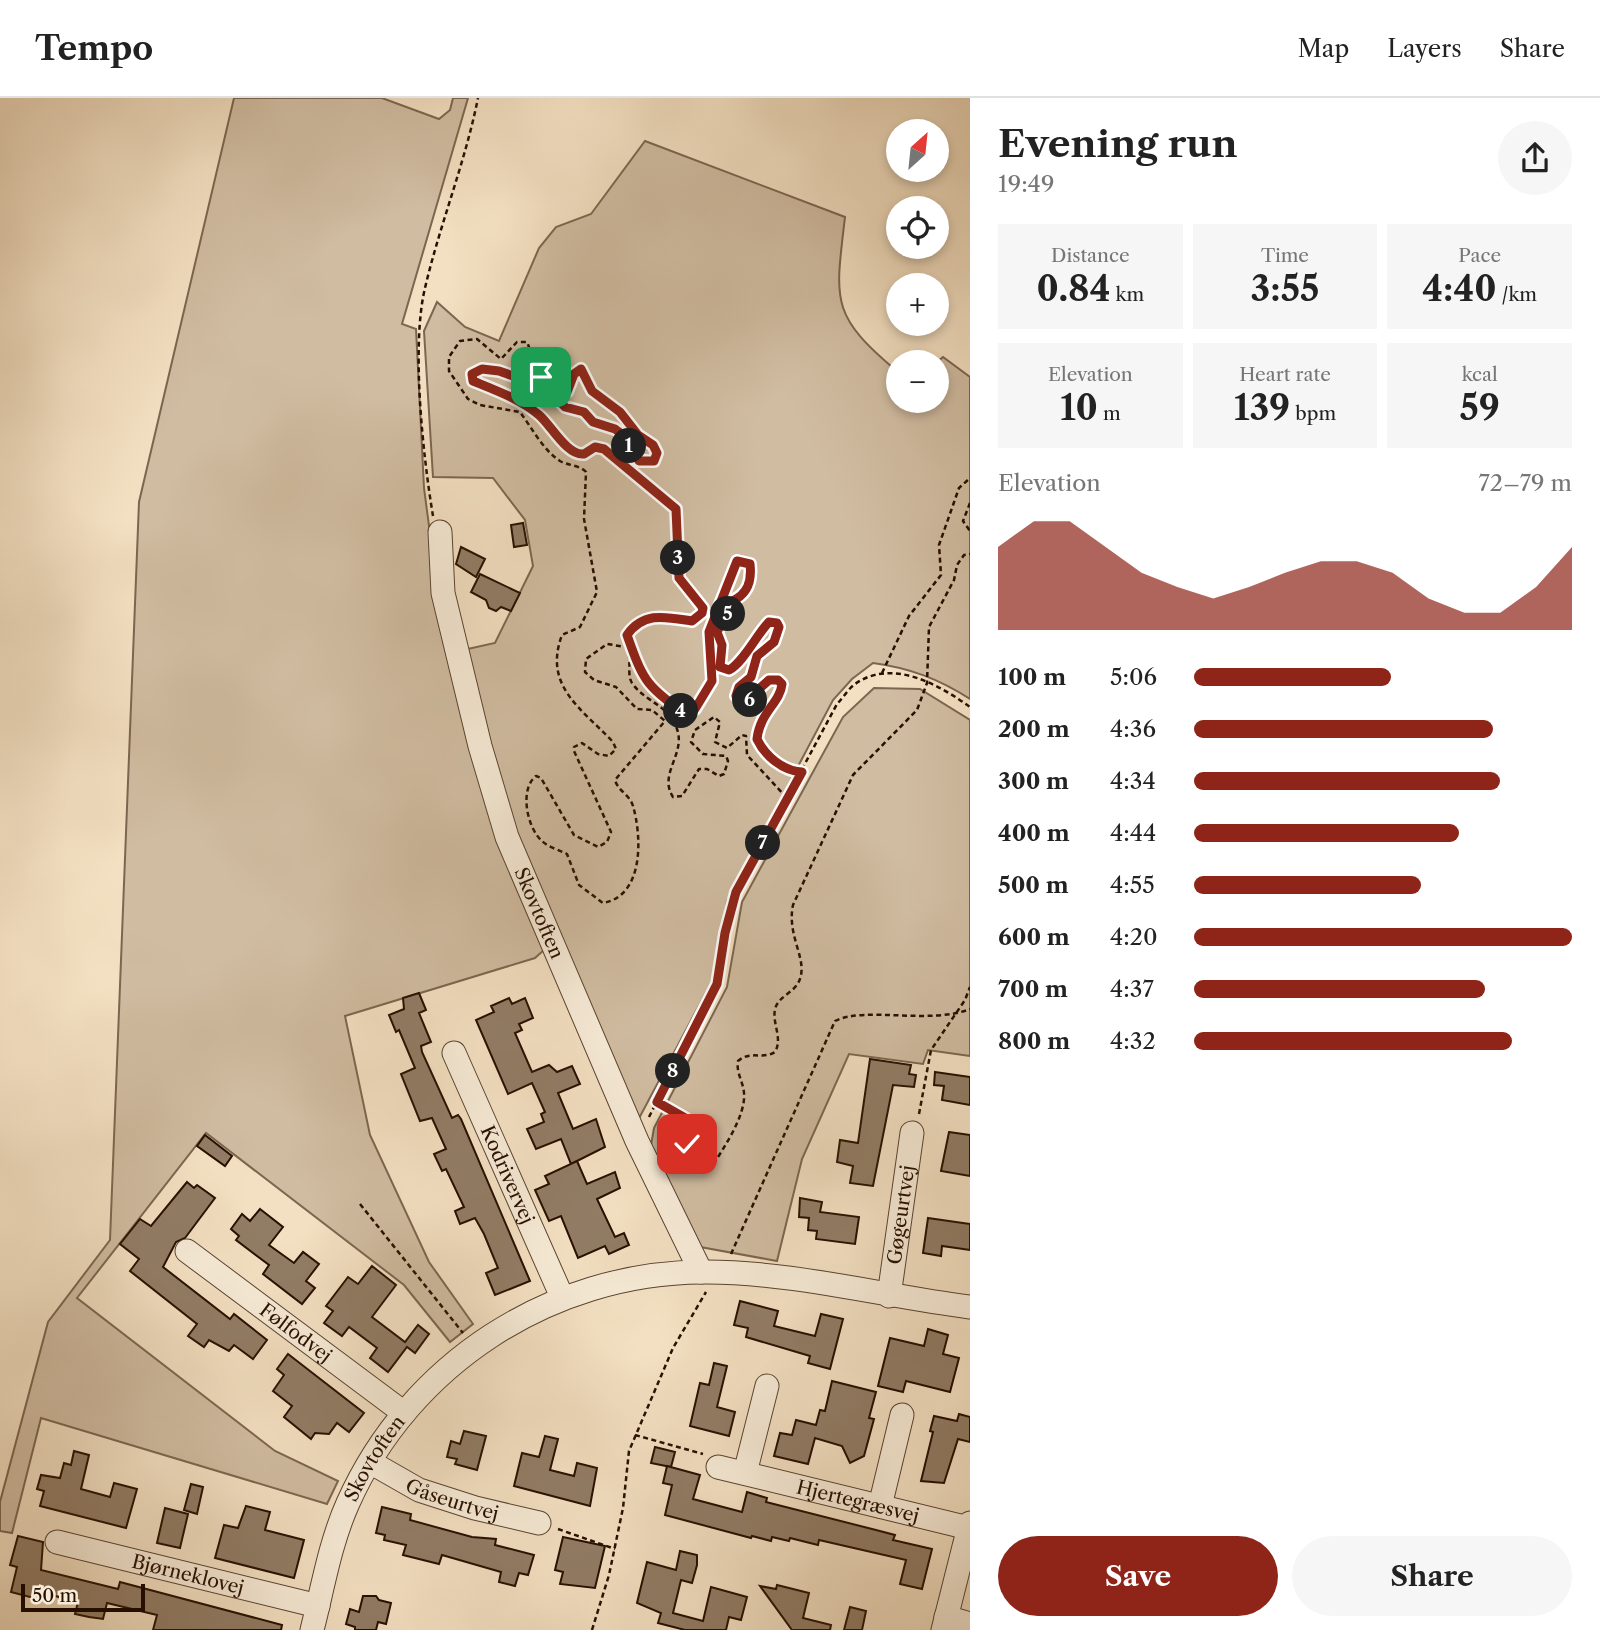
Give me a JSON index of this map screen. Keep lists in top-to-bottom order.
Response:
{
  "streets": {
    "street": [
      "Skovtoften",
      "Kodrivervej",
      "Gøgeurtvej",
      "Følfodvej",
      "Gåseurtvej",
      "Hjertegræsvej",
      "Bjørneklovej"
    ]
  },
  "crossings": [
    ["Skovtoften", "Kodrivervej"],
    ["Skovtoften", "Gøgeurtvej"],
    ["Skovtoften", "Følfodvej"],
    ["Skovtoften", "Gåseurtvej"],
    ["Skovtoften", "Bjørneklovej"]
  ],
  "scale_bar": "50 m",
  "north": "top right",
  "page": {
    "header": "Tempo",
    "nav": ["Map", "Layers", "Share"],
    "heading": ["Evening run", "19:49"],
    "map_buttons": ["+", "−"],
    "stats": [
      ["Distance", "0.84 km"],
      ["Time", "3:55"],
      ["Pace", "4:40 /km"],
      ["Elevation", "10 m"],
      ["Heart rate", "139 bpm"],
      ["kcal", "59"]
    ],
    "pins": [
      "1",
      "3",
      "5",
      "6",
      "4",
      "7",
      "8"
    ],
    "chart": ["Elevation", "72–79 m"],
    "list": [
      {
        "name": "100 m",
        "note": "5:06"
      },
      {
        "name": "200 m",
        "note": "4:36"
      },
      {
        "name": "300 m",
        "note": "4:34"
      },
      {
        "name": "400 m",
        "note": "4:44"
      },
      {
        "name": "500 m",
        "note": "4:55"
      },
      {
        "name": "600 m",
        "note": "4:20"
      },
      {
        "name": "700 m",
        "note": "4:37"
      },
      {
        "name": "800 m",
        "note": "4:32"
      }
    ],
    "buttons": ["Save", "Share"],
    "scale": "50 m"
  }
}
